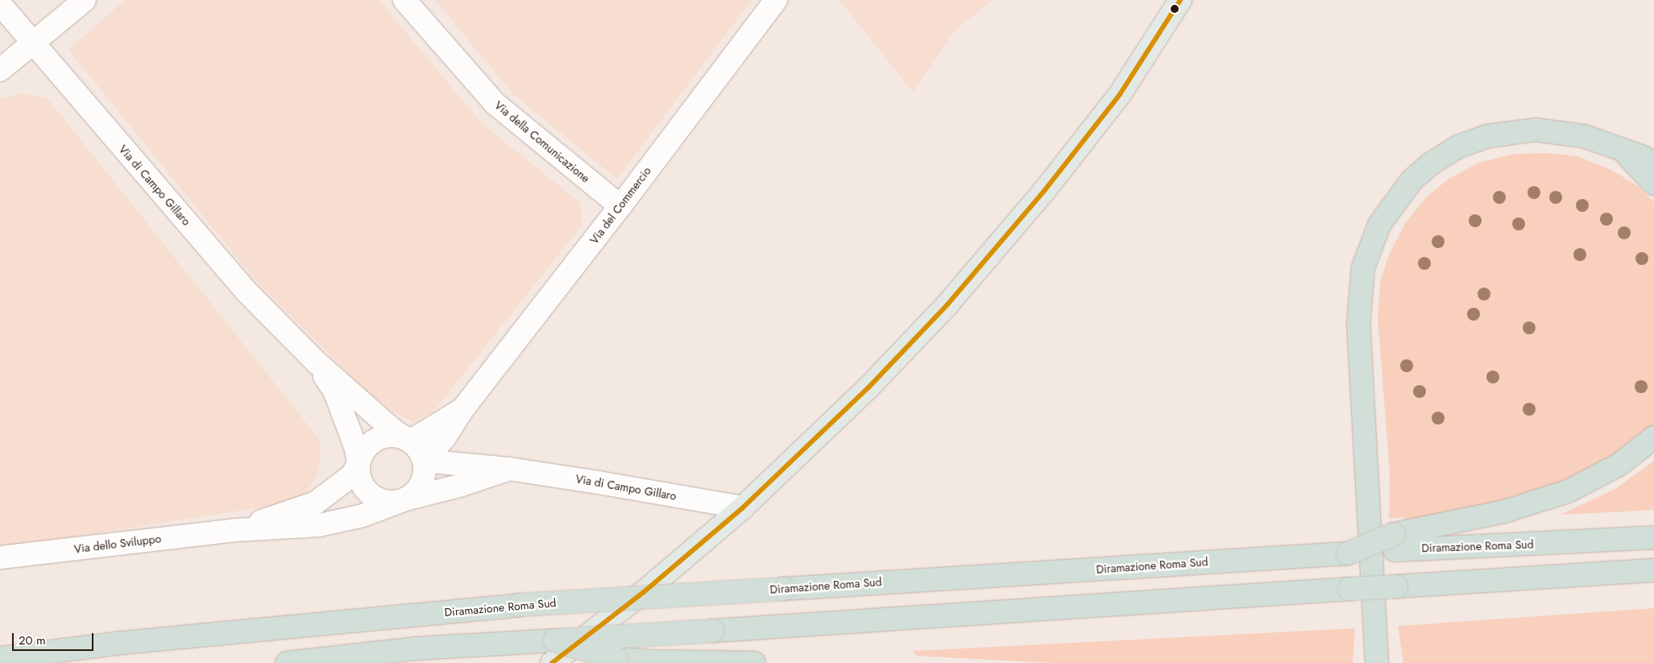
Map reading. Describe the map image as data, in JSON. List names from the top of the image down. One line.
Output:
{"streets":{"highway":["Diramazione Roma Sud"],"street":["Via della Comunicazione","Via di Campo Gillaro","Via del Commercio","Via dello Sviluppo"]},"crossings":[["Via della Comunicazione","Via del Commercio"],["Via di Campo Gillaro","Via del Commercio"],["Via di Campo Gillaro","Via dello Sviluppo"],["Via del Commercio","Via dello Sviluppo"]],"scale_bar":"20 m"}
